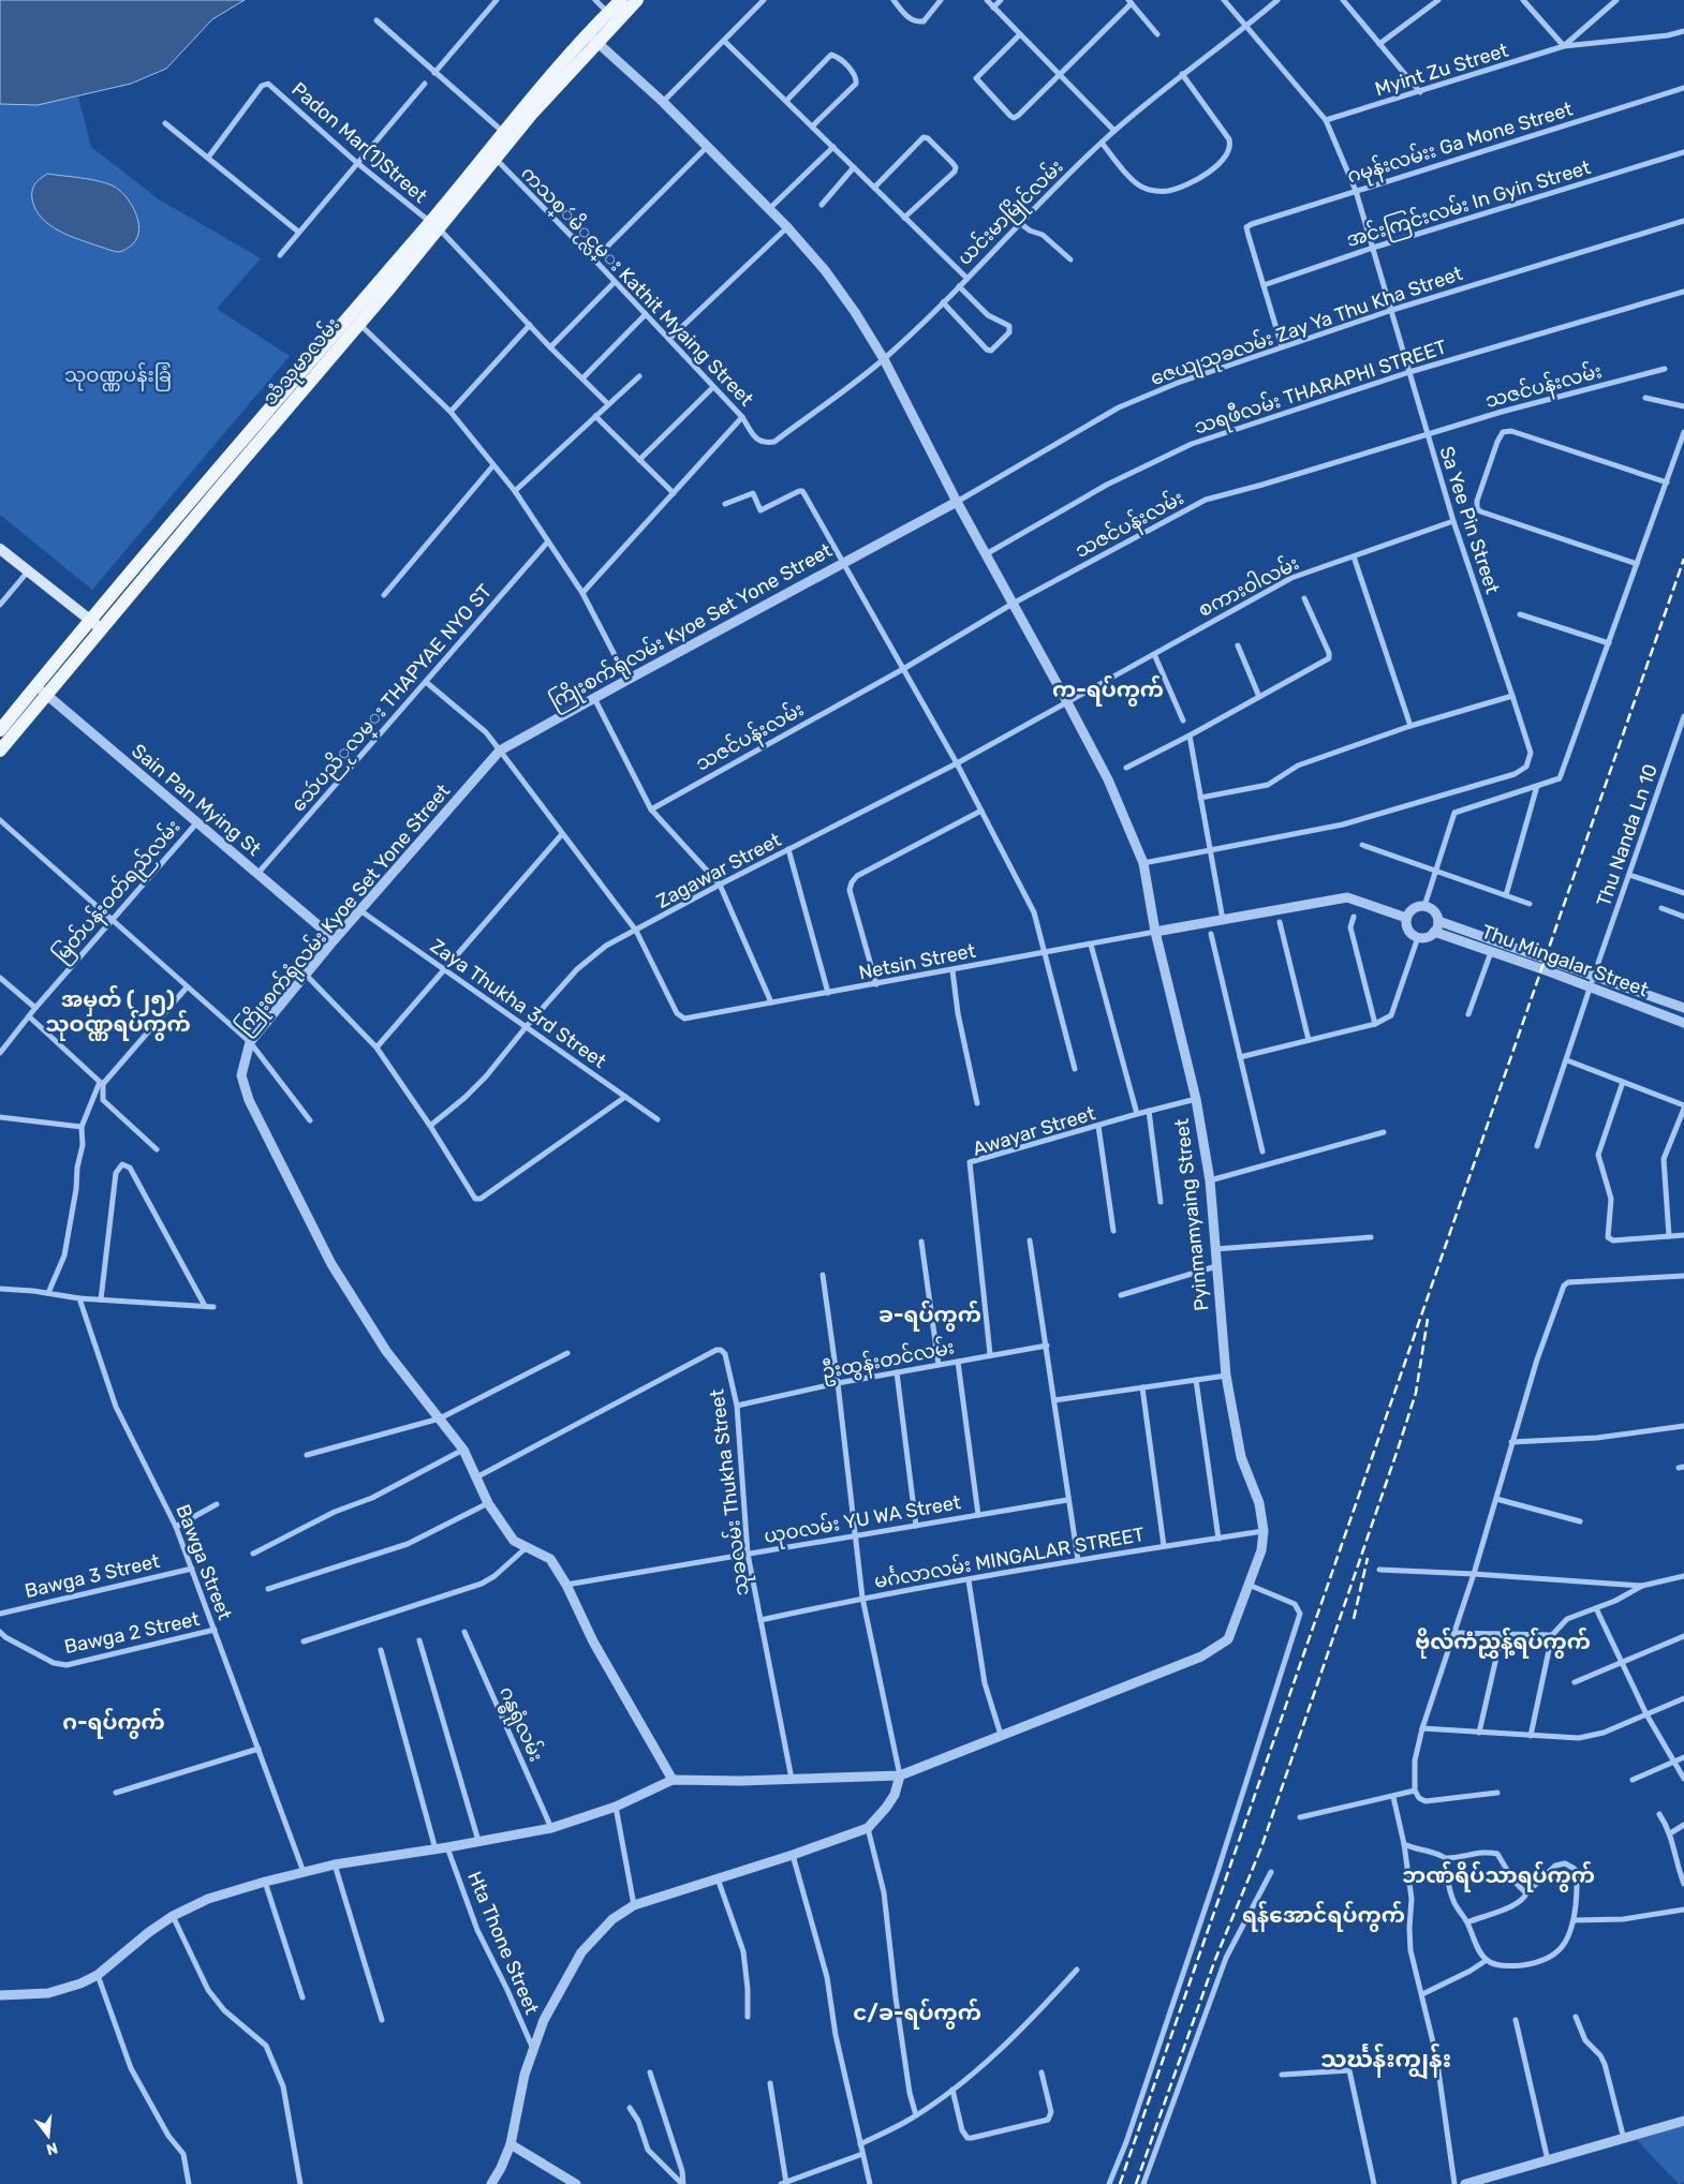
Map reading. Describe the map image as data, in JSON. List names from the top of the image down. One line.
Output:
{"streets":{"main road":["သံသုမာလမ်း"],"street":["Myint Zu Street","Padon Mar(1)Street","ဂမုန်းလမ်းး Ga Mone Street","အင်းကြင်းလမ်း In Gyin Street","ယင်းမာမြိုင်လမ်း","ကသစ္ဴမိႂင္လမ္း Kathit Myaing Street","ဇေယျသုခလမ်း Zay Ya Thu Kha Street","သဇင်ပန်းလမ်း","သရဖီလမ်း THARAPHI STREET","Sa Yee Pin Street","စကားဝါလမ်း","ကြိုးစက်ရုံလမ်း Kyoe Set Yone Street","သေဴပညိႂလမ္း THAPYAE NYO ST","Sain Pan Mying St","Thu Nanda Ln 10","Zagawar Street","မြတ်ပန်းဝတ်ရည်လမ်း","Thu Mingalar Street","Netsin Street","Zaya Thukha 3rd Street","Awayar Street","Pyinmamyaing Street","ဦးထွန်းတင်လမ်း","သုခလမ်း Thukha Street","ယုဝလမ်း YU WA Street","မင်္ဂလာလမ်း MINGALAR STREET","Bawga Street","Bawga 3 Street","Bawga 2 Street","ဂန္ဓရုံလမ်း","Hta Thone Street"]},"crossings":[["Myint Zu Street","Sa Yee Pin Street"],["Padon Mar(1)Street","သံသုမာလမ်း"],["ဂမုန်းလမ်းး Ga Mone Street","အင်းကြင်းလမ်း In Gyin Street"],["ဂမုန်းလမ်းး Ga Mone Street","Sa Yee Pin Street"],["အင်းကြင်းလမ်း In Gyin Street","Sa Yee Pin Street"],["ယင်းမာမြိုင်လမ်း","ကသစ္ဴမိႂင္လမ္း Kathit Myaing Street"],["ယင်းမာမြိုင်လမ်း","Sa Yee Pin Street"],["ယင်းမာမြိုင်လမ်း","Pyinmamyaing Street"],["ကသစ္ဴမိႂင္လမ္း Kathit Myaing Street","သံသုမာလမ်း"],["ဇေယျသုခလမ်း Zay Ya Thu Kha Street","Sa Yee Pin Street"],["ဇေယျသုခလမ်း Zay Ya Thu Kha Street","ကြိုးစက်ရုံလမ်း Kyoe Set Yone Street"],["ဇေယျသုခလမ်း Zay Ya Thu Kha Street","Pyinmamyaing Street"],["သံသုမာလမ်း","Sain Pan Mying St"],["သံသုမာလမ်း","Pyinmamyaing Street"],["သဇင်ပန်းလမ်း","Sa Yee Pin Street"],["သဇင်ပန်းလမ်း","Pyinmamyaing Street"],["သရဖီလမ်း THARAPHI STREET","Sa Yee Pin Street"],["သရဖီလမ်း THARAPHI STREET","Pyinmamyaing Street"],["Sa Yee Pin Street","စကားဝါလမ်း"],["Sa Yee Pin Street","Pyinmamyaing Street"],["စကားဝါလမ်း","Zagawar Street"],["စကားဝါလမ်း","Pyinmamyaing Street"],["ကြိုးစက်ရုံလမ်း Kyoe Set Yone Street","Sain Pan Mying St"],["ကြိုးစက်ရုံလမ်း Kyoe Set Yone Street","Zaya Thukha 3rd Street"],["ကြိုးစက်ရုံလမ်း Kyoe Set Yone Street","Pyinmamyaing Street"],["ကြိုးစက်ရုံလမ်း Kyoe Set Yone Street","သုခလမ်း Thukha Street"],["ကြိုးစက်ရုံလမ်း Kyoe Set Yone Street","ယုဝလမ်း YU WA Street"],["သေဴပညိႂလမ္း THAPYAE NYO ST","Sain Pan Mying St"],["Sain Pan Mying St","မြတ်ပန်းဝတ်ရည်လမ်း"],["Zagawar Street","Netsin Street"],["Zagawar Street","Zaya Thukha 3rd Street"],["Zagawar Street","Pyinmamyaing Street"],["Netsin Street","Pyinmamyaing Street"],["Awayar Street","Pyinmamyaing Street"],["Awayar Street","ဦးထွန်းတင်လမ်း"],["Pyinmamyaing Street","မင်္ဂလာလမ်း MINGALAR STREET"],["ဦးထွန်းတင်လမ်း","သုခလမ်း Thukha Street"],["သုခလမ်း Thukha Street","ယုဝလမ်း YU WA Street"],["သုခလမ်း Thukha Street","မင်္ဂလာလမ်း MINGALAR STREET"],["Bawga Street","Bawga 3 Street"],["Bawga Street","Bawga 2 Street"]],"districts":["က-ရပ်ကွက်","အမှတ် (၂၅) သုဝဏ္ဏရပ်ကွက်","ခ-ရပ်ကွက်","ဗိုလ်ကံညွှန့်ရပ်ကွက်","ဂ-ရပ်ကွက်","ဘဏ်ရိပ်သာရပ်ကွက်","ရန်အောင်ရပ်ကွက်","င/ခ-ရပ်ကွက်","သင်္ဃန်းကျွန်း"],"parks":["သုဝဏ္ဏပန်းခြံ"],"north":"bottom"}
